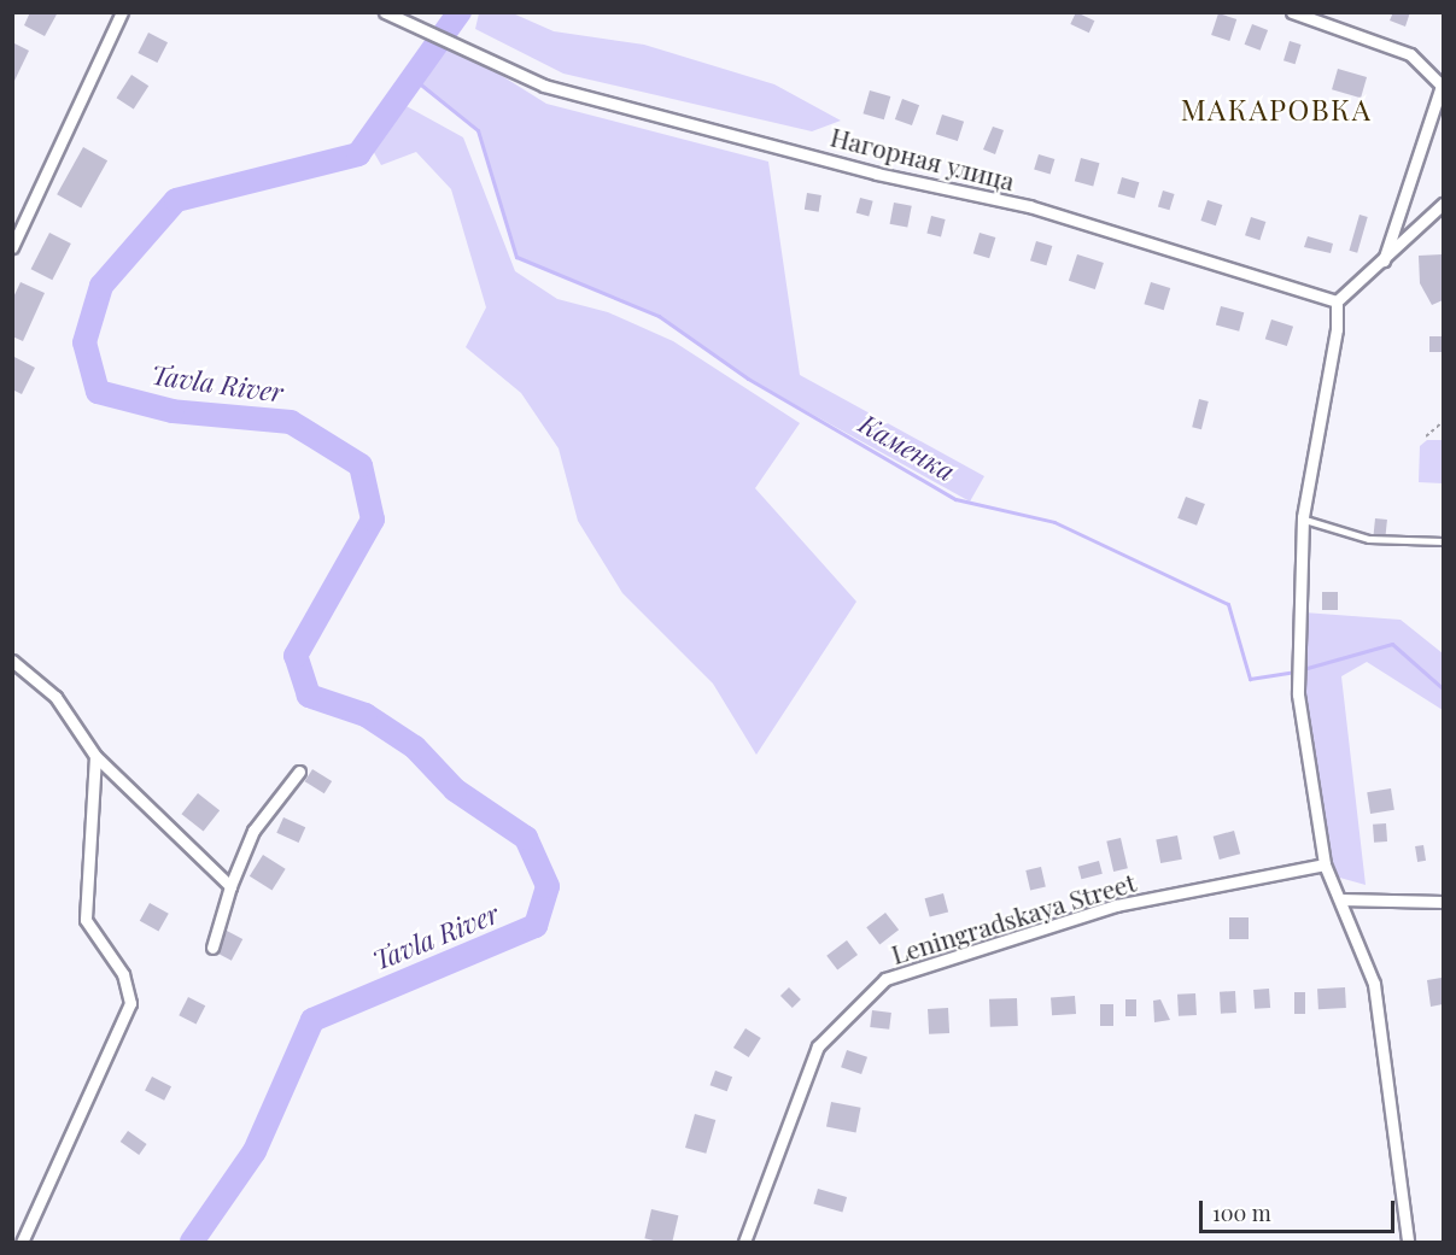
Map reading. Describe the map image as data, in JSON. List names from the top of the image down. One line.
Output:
{"streets":{"street":["Нагорная улица","Leningradskaya Street"]},"districts":["МАКАРОВКА"],"water":["Tavla River","Каменка"],"scale_bar":"100 m"}
